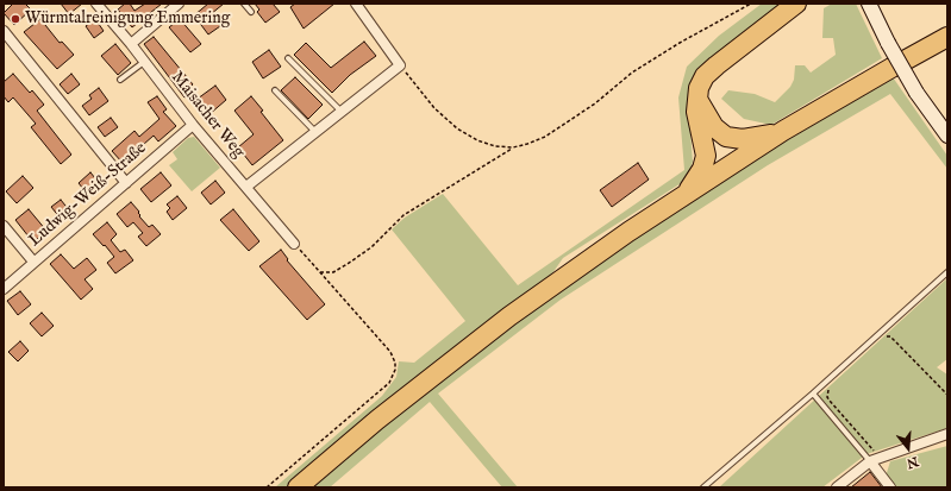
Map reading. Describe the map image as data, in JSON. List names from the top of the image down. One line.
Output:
{"streets":{"street":["Maisacher Weg","Ludwig-Weiß-Straße"]},"crossings":[["Maisacher Weg","Ludwig-Weiß-Straße"]],"places":["Würmtalreinigung Emmering"],"north":"bottom"}
